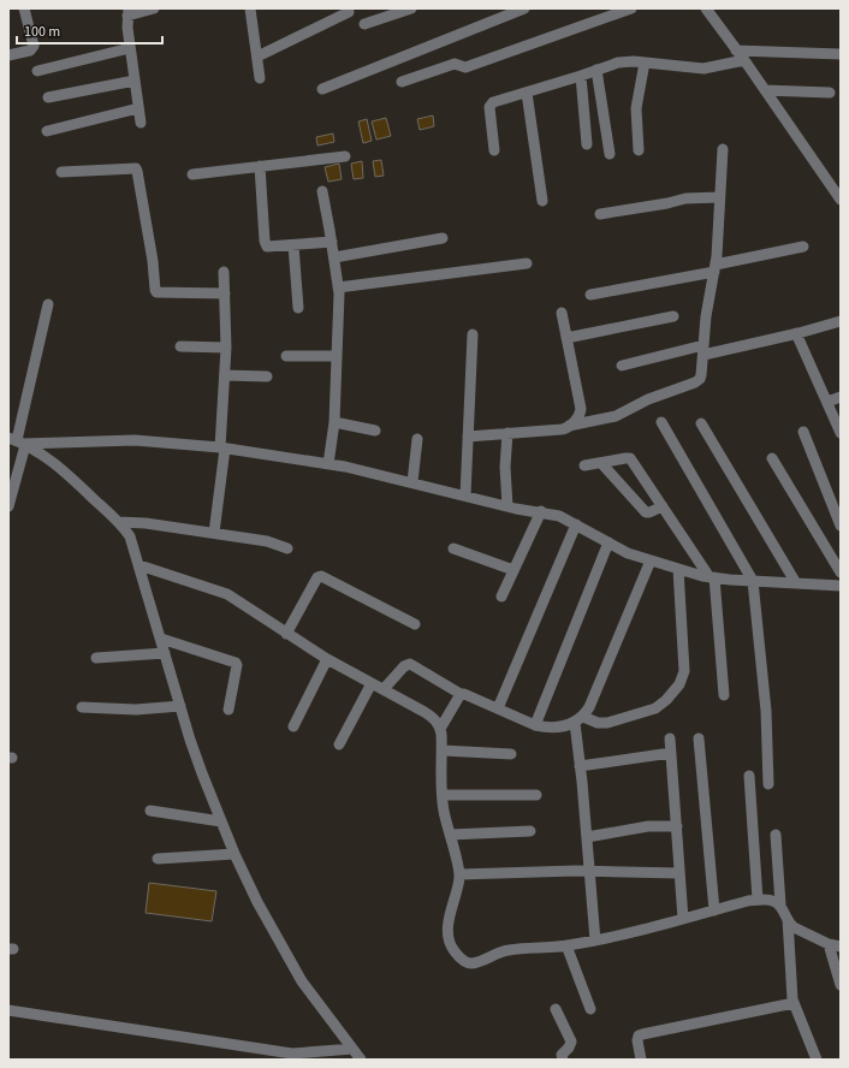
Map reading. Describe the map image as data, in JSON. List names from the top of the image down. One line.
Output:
{"scale_bar":"100 m"}
